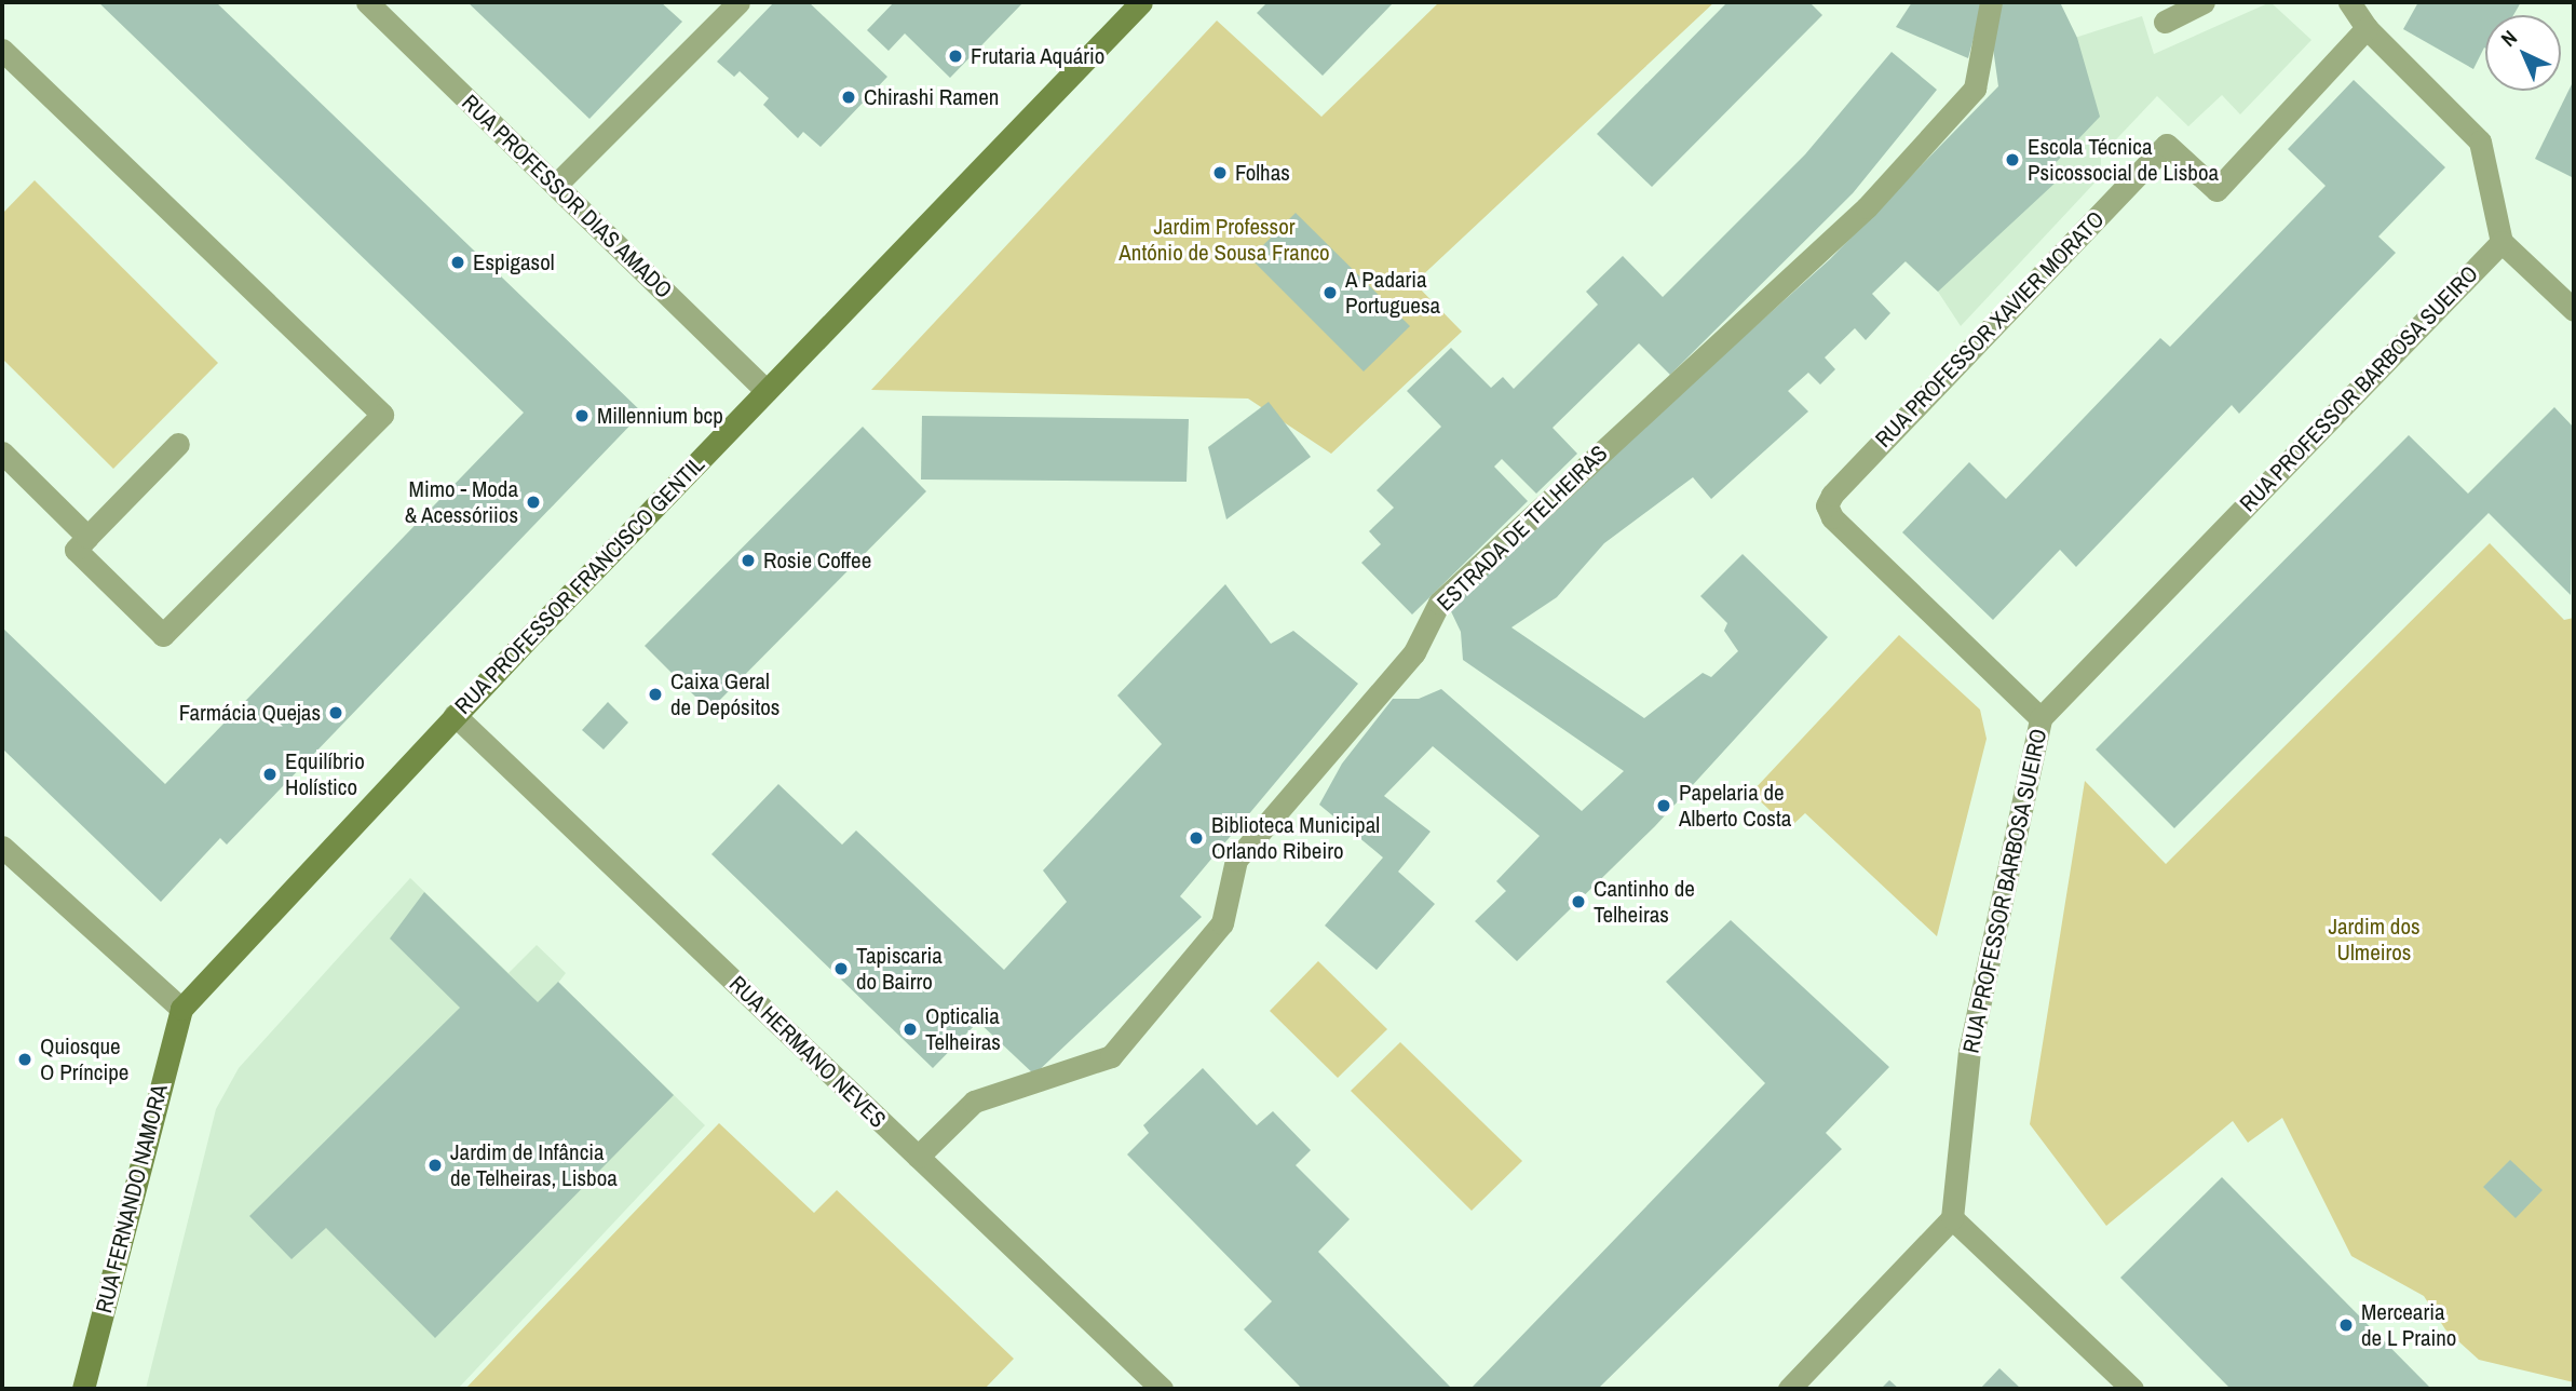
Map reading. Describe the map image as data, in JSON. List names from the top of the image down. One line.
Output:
{"streets":{"street":["RUA PROFESSOR DIAS AMADO","RUA PROFESSOR XAVIER MORATO","RUA PROFESSOR BARBOSA SUEIRO","ESTRADA DE TELHEIRAS","RUA PROFESSOR FRANCISCO GENTIL","RUA HERMANO NEVES","RUA FERNANDO NAMORA"]},"crossings":[["RUA PROFESSOR DIAS AMADO","RUA PROFESSOR FRANCISCO GENTIL"],["RUA PROFESSOR XAVIER MORATO","RUA PROFESSOR BARBOSA SUEIRO"],["ESTRADA DE TELHEIRAS","RUA HERMANO NEVES"],["RUA PROFESSOR FRANCISCO GENTIL","RUA HERMANO NEVES"],["RUA PROFESSOR FRANCISCO GENTIL","RUA FERNANDO NAMORA"]],"parks":["Jardim Professor António de Sousa Franco","Jardim dos Ulmeiros"],"places":["Frutaria Aquário","Chirashi Ramen","Escola Técnica Psicossocial de Lisboa","Folhas","Espigasol","A Padaria Portuguesa","Millennium bcp","Mimo - Moda & Acessóriios","Rosie Coffee","Caixa Geral de Depósitos","Farmácia Quejas","Equilíbrio Holístico","Papelaria de Alberto Costa","Biblioteca Municipal Orlando Ribeiro","Cantinho de Telheiras","Tapiscaria do Bairro","Opticalia Telheiras","Quiosque O Príncipe","Jardim de Infância de Telheiras, Lisboa","Mercearia de L Praino"],"north":"top left"}
